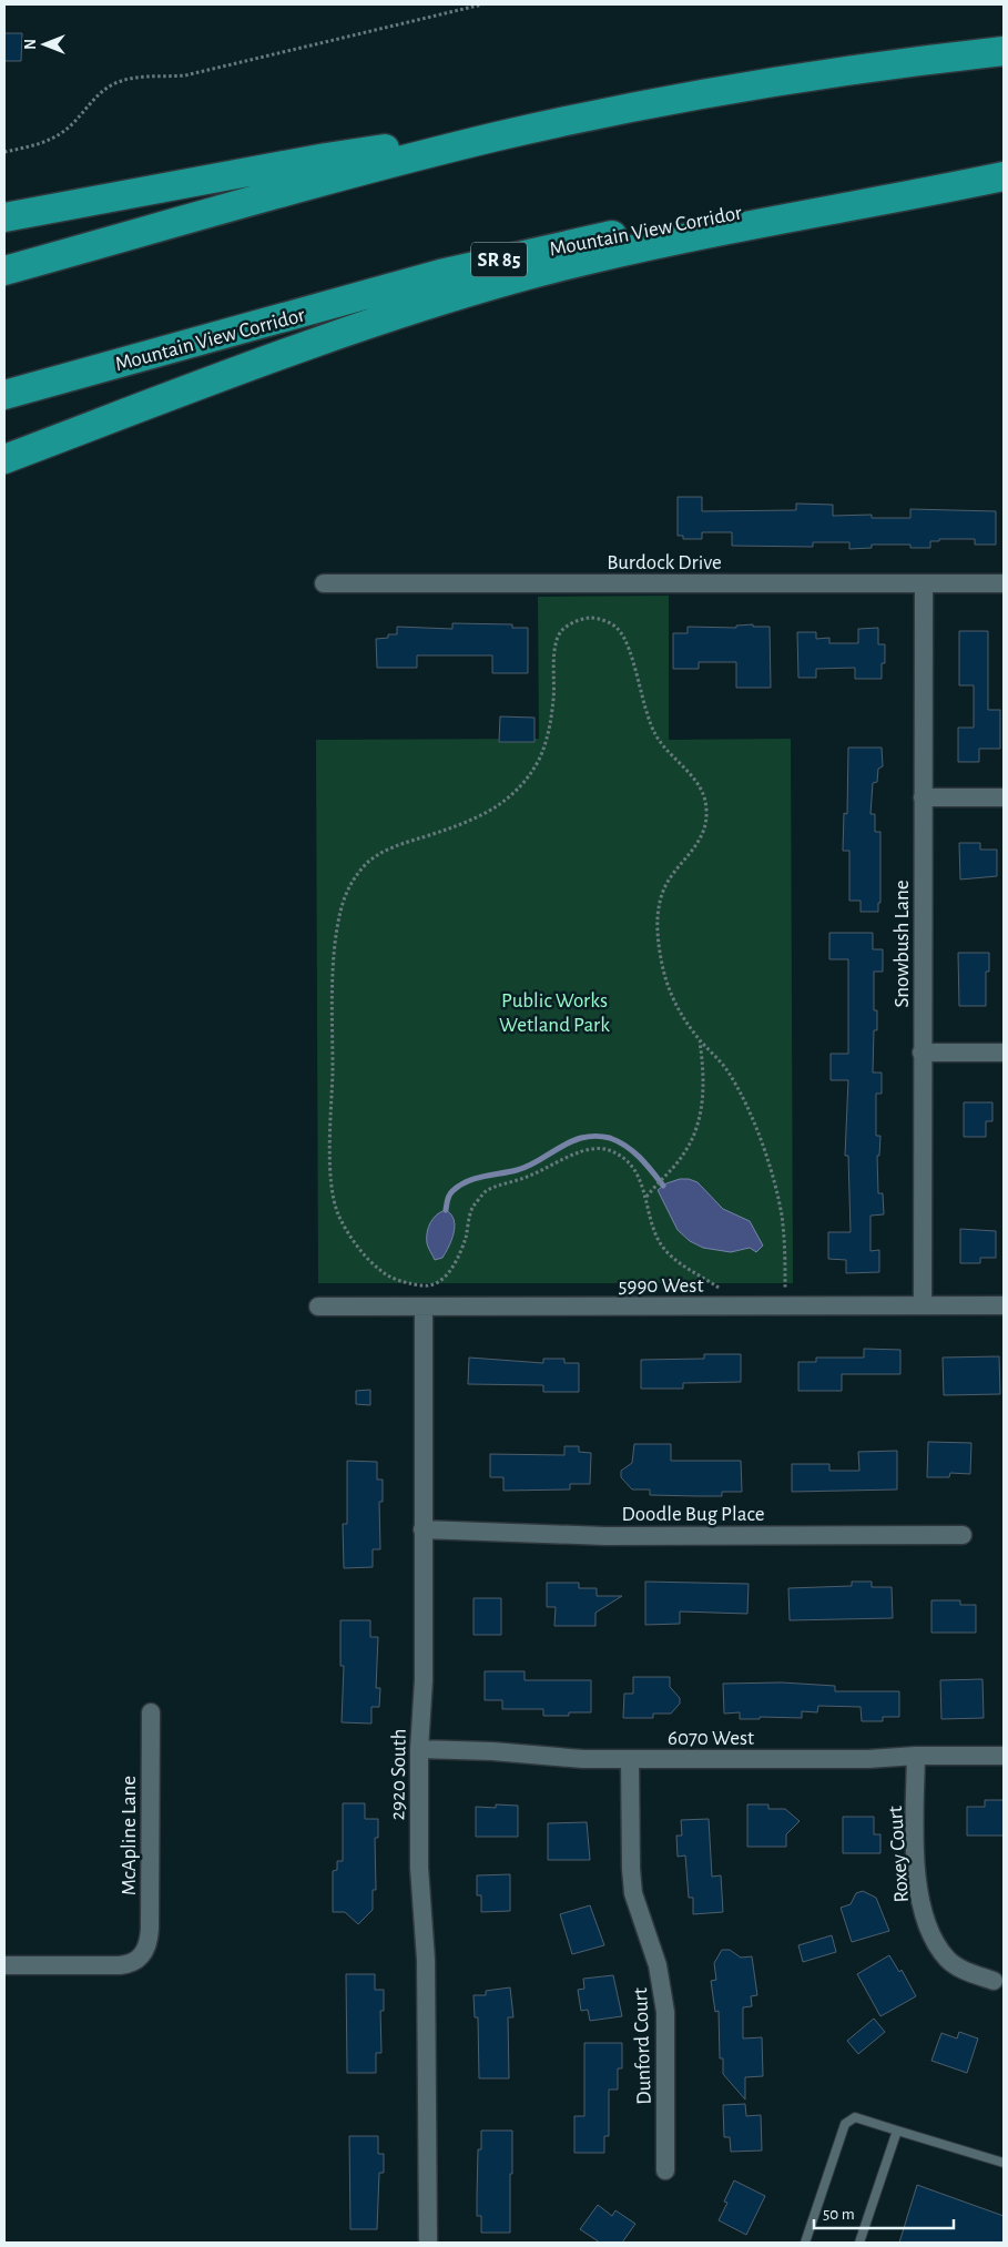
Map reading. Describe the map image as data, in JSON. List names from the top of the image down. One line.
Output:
{"streets":{"highway":["Mountain View Corridor","SR 85"],"street":["Burdock Drive","Snowbush Lane","5990 West","Doodle Bug Place","6070 West","2920 South","McApline Lane","Roxey Court","Dunford Court"]},"crossings":[["Burdock Drive","Snowbush Lane"],["Snowbush Lane","5990 West"],["5990 West","2920 South"],["Doodle Bug Place","2920 South"],["6070 West","2920 South"],["6070 West","Roxey Court"],["6070 West","Dunford Court"]],"parks":["Public Works Wetland Park"],"scale_bar":"50 m","north":"left"}
